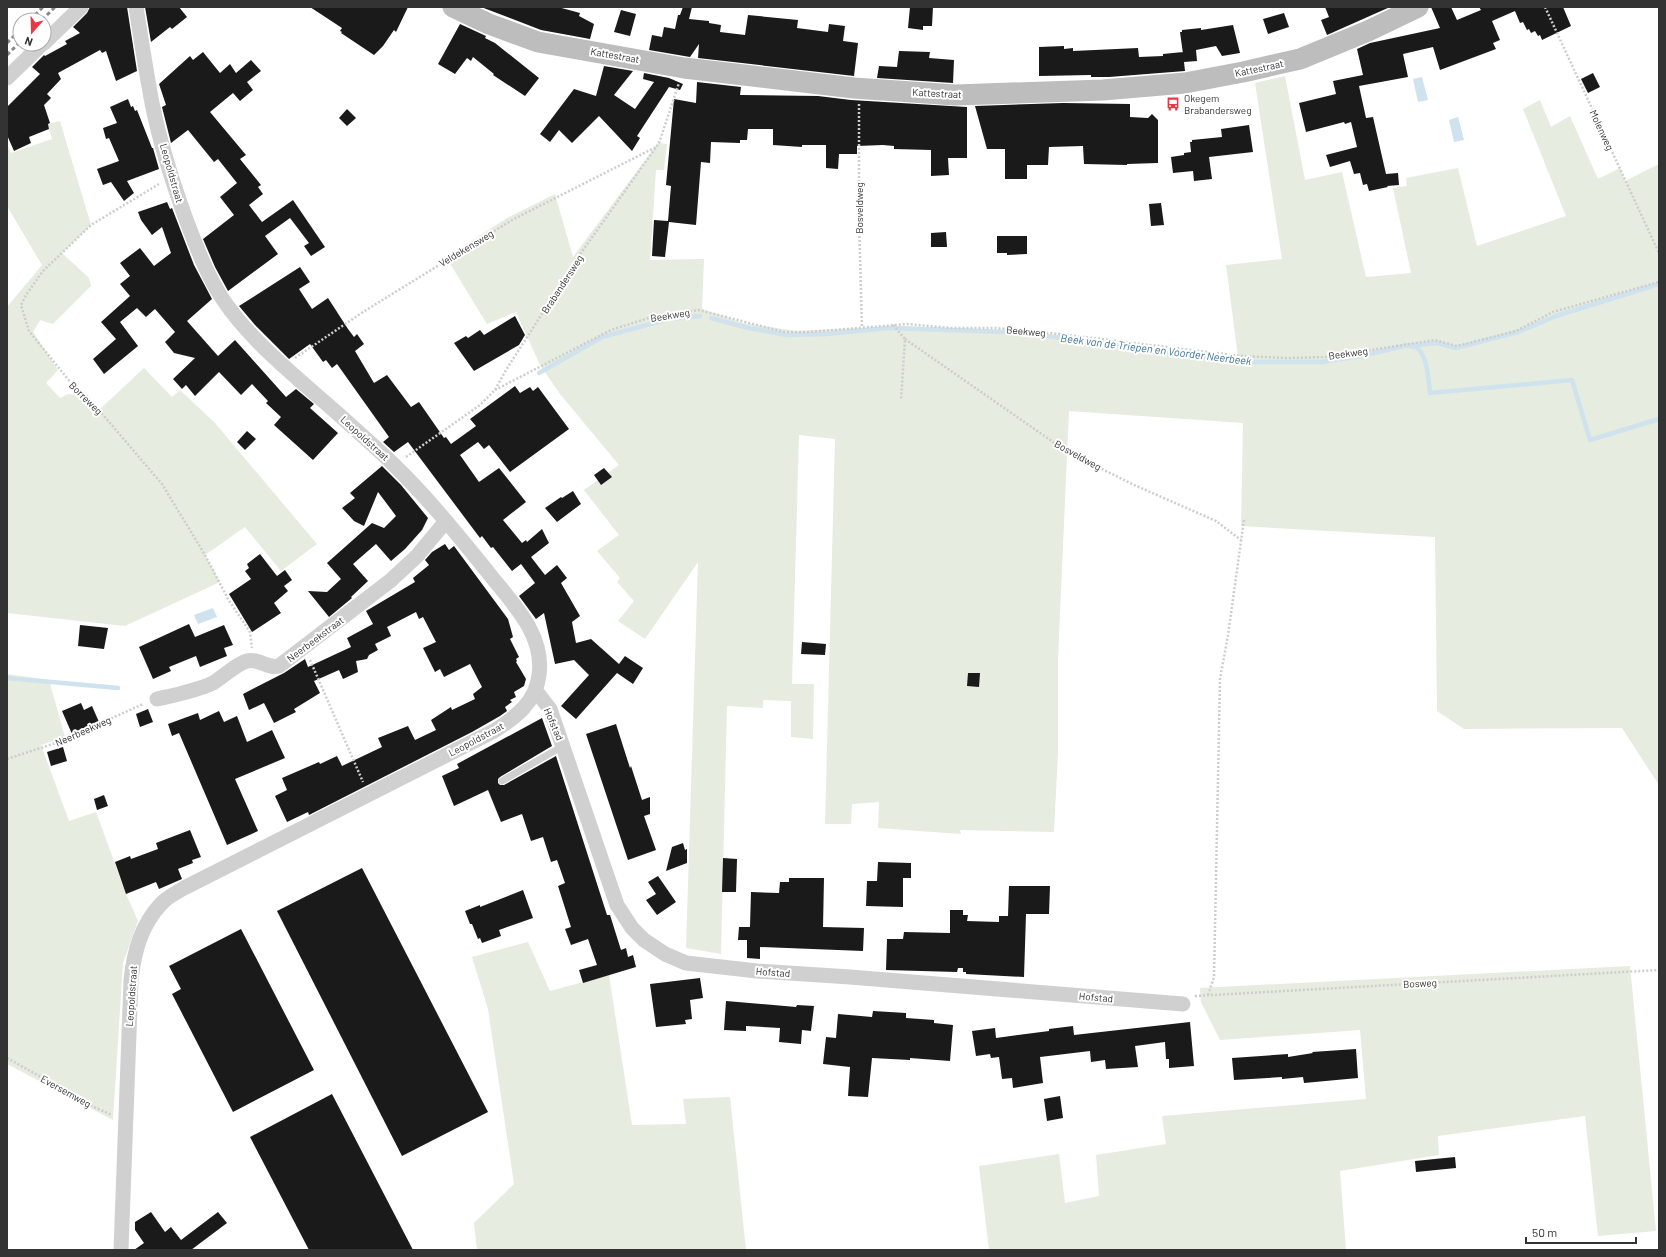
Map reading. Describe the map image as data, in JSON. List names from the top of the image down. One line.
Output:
{"streets":{"main road":["Kattestraat"],"street":["Leopoldstraat","Neerbeekstraat","Hofstad"],"path":["Molenweg","Bosveldweg","Veldekensweg","Brabandersweg","Beekweg","Borreweg","Neerbeekweg","Bosweg","Eversemweg"]},"crossings":[["Kattestraat","Bosveldweg"],["Kattestraat","Brabandersweg"],["Leopoldstraat","Veldekensweg"],["Leopoldstraat","Brabandersweg"],["Leopoldstraat","Borreweg"],["Leopoldstraat","Neerbeekstraat"],["Leopoldstraat","Hofstad"],["Leopoldstraat","Eversemweg"],["Bosveldweg","Beekweg"],["Veldekensweg","Brabandersweg"],["Brabandersweg","Beekweg"],["Borreweg","Neerbeekstraat"],["Hofstad","Bosweg"]],"water":["Beek van de Triepen en Voorder Neerbeek"],"places":{"bus stop":["Okegem Brabandersweg"]},"scale_bar":"50 m","north":"bottom"}
